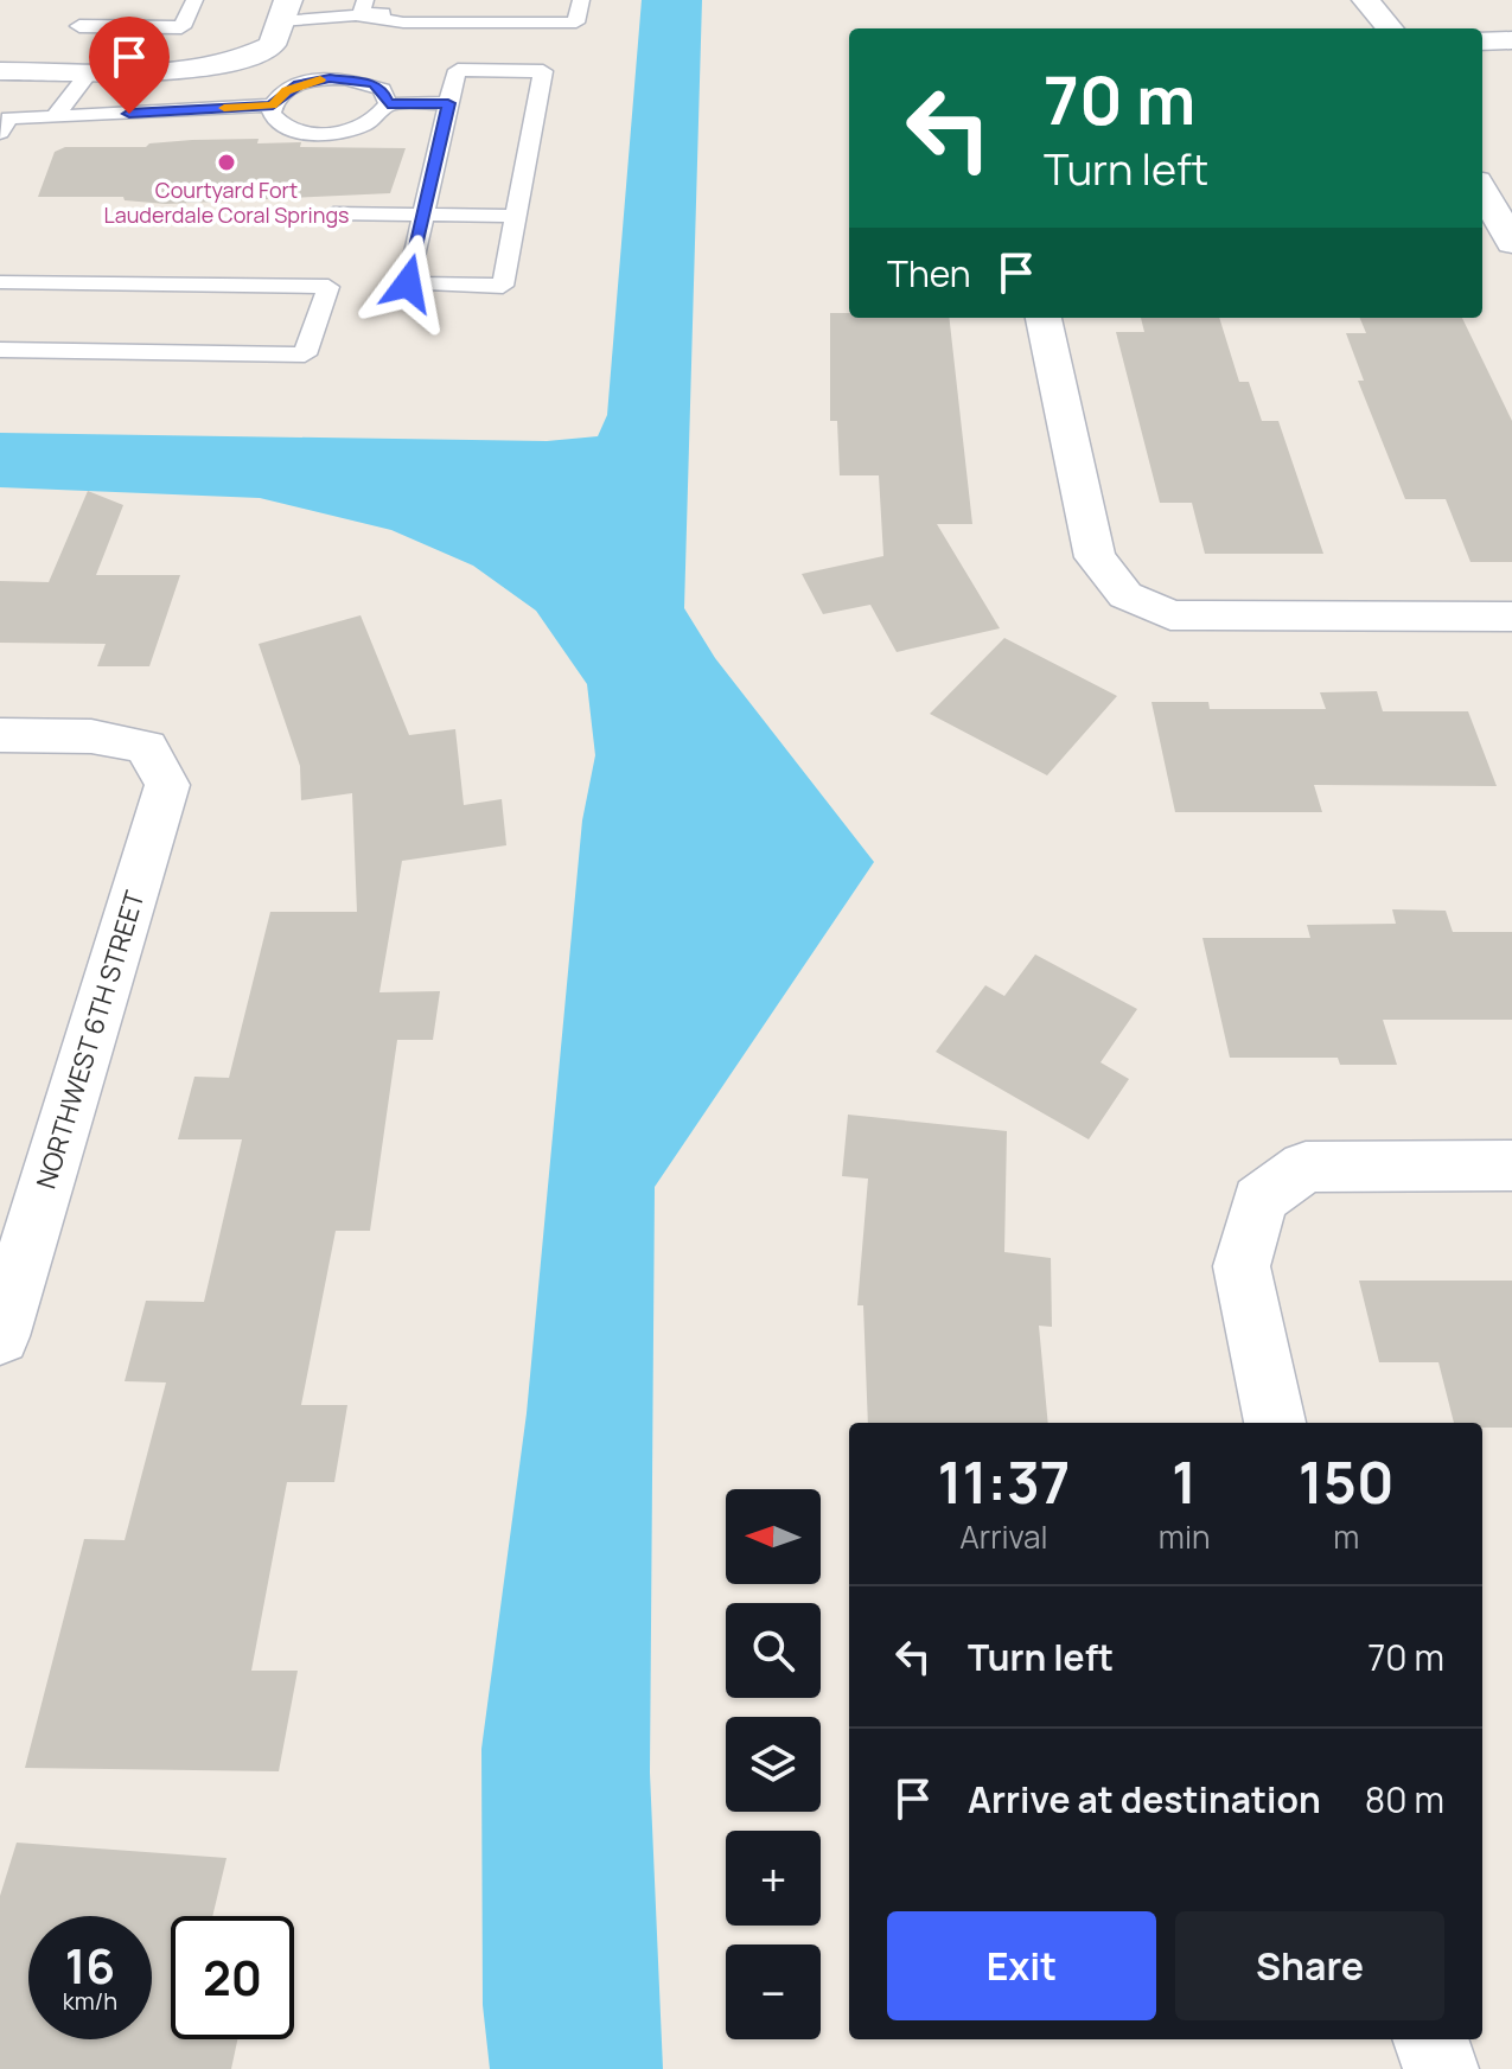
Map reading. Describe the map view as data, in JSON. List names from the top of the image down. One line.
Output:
{"streets":{"street":["NORTHWEST 6TH STREET"]},"places":["Courtyard Fort Lauderdale Coral Springs"],"north":"left","page":{"turn":["70 m","Turn left"],"then":"Then","eta":["11:37","Arrival","1","min","150","m"],"map_buttons":["+","−"],"list":[{"name":"Turn left","value":"70 m"},{"name":"Arrive at destination","value":"80 m"}],"buttons":["Exit","Share"],"speed":"16 km/h","limit":"20"}}
